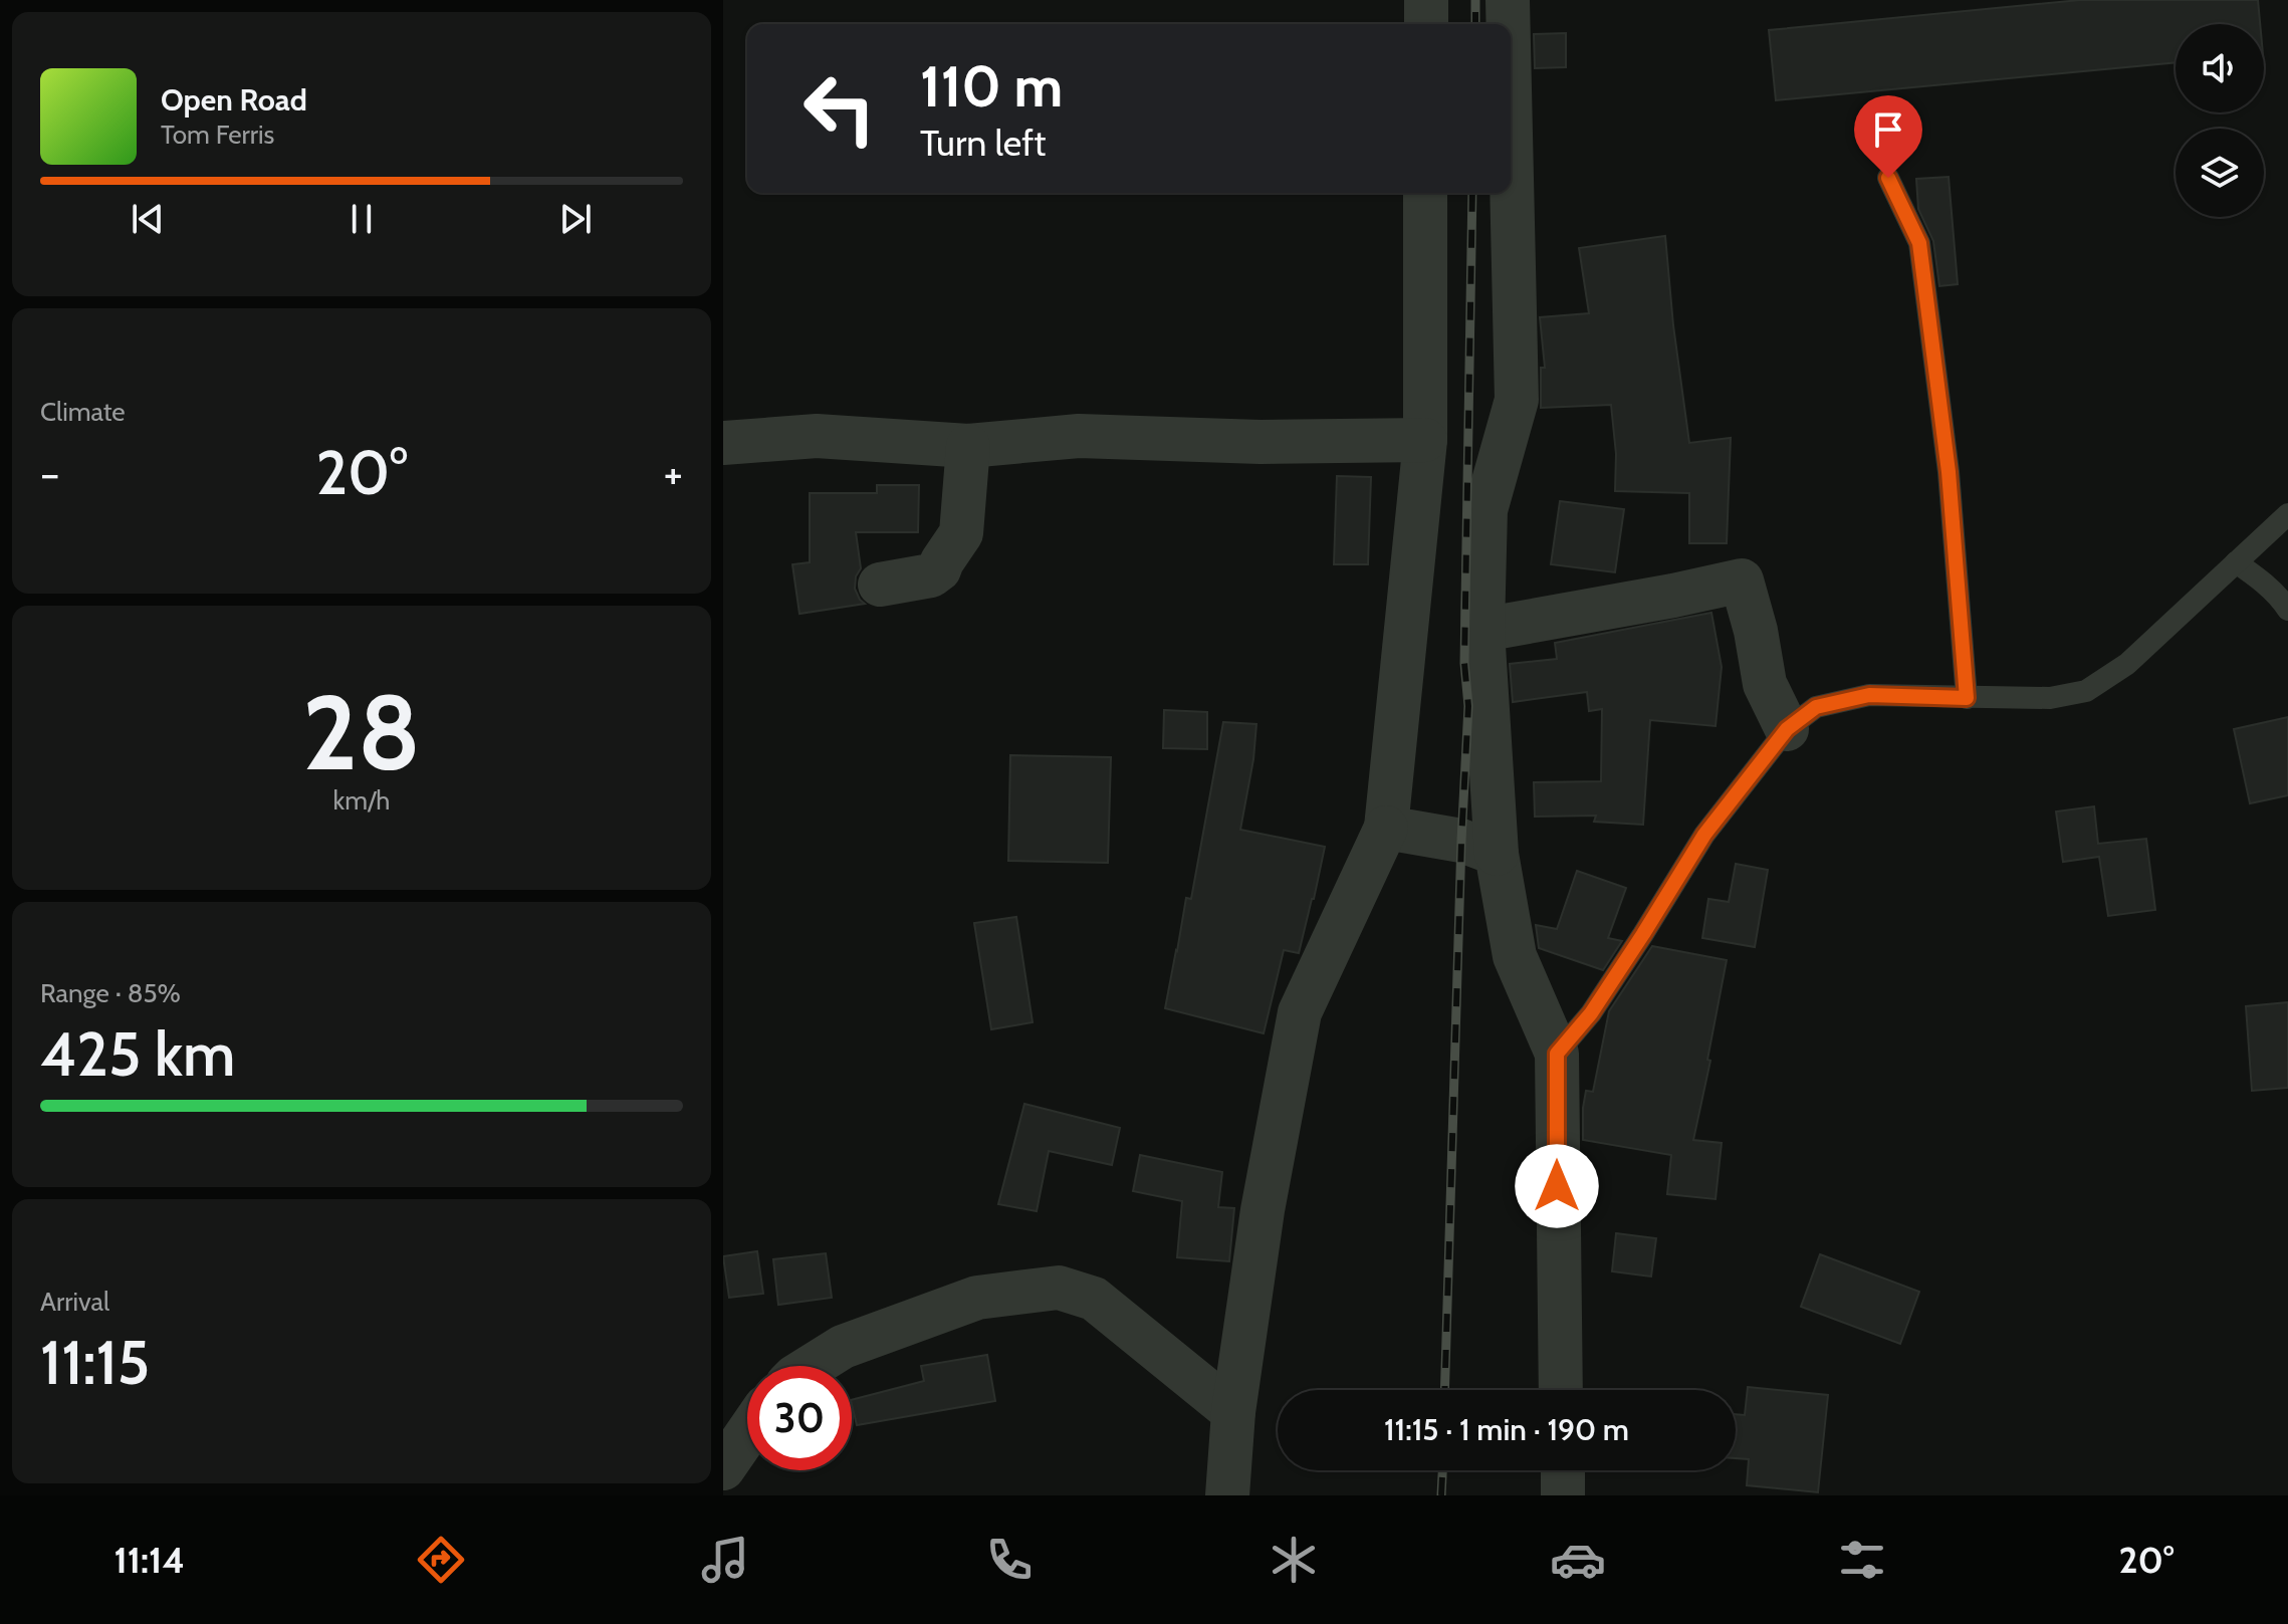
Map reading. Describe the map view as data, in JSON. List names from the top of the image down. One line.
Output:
{"page":{"turn":["110 m","Turn left"],"song":["Open Road","Tom Ferris"],"tile":["Climate",["28","km/h"],["Range · 85%","425 km"],["Arrival","11:15"]],"heat":["−","20°","+"],"limit":"30","trip":"11:15 · 1 min · 190 m","tabs":["11:14","20°"]}}
